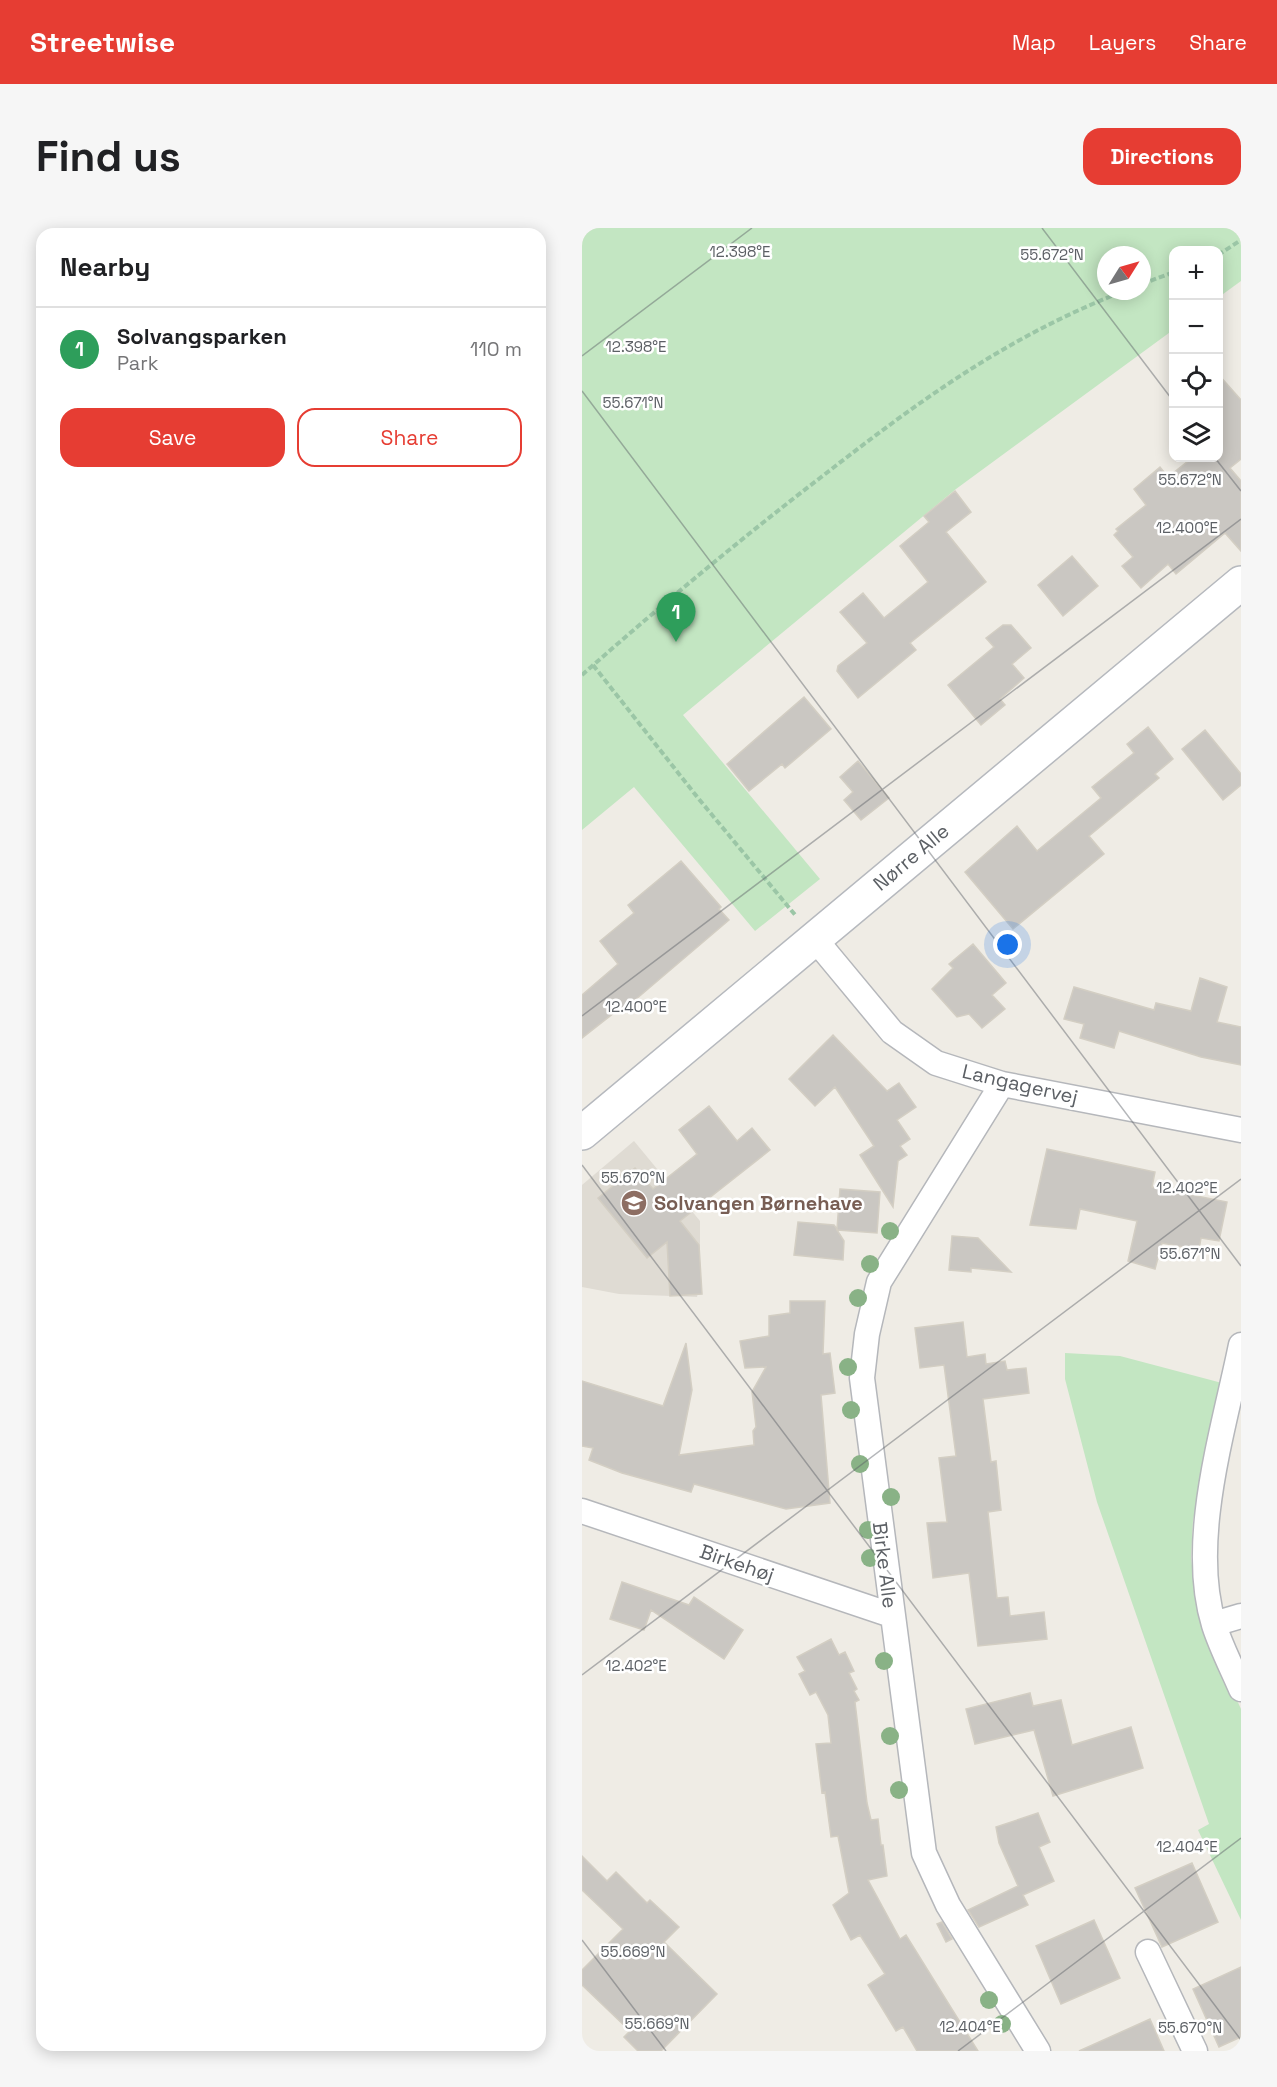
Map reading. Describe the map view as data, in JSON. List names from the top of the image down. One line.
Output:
{"streets":{"street":["Nørre Alle","Langagervej","Birkehøj","Birke Alle"]},"crossings":[["Nørre Alle","Langagervej"],["Langagervej","Birke Alle"],["Birkehøj","Birke Alle"]],"places":{"school or university":["Solvangen Børnehave"]},"north":"top right","page":{"header":"Streetwise","nav":["Map","Layers","Share"],"buttons":["Directions",["Save","Share"]],"title":"Find us","heading":"Nearby","map_buttons":["+","−"],"list":[{"mark":"1","name":"Solvangsparken","note":"Park","value":"110 m"}],"pins":"1"},"coordinates":["12.398°E","55.672°N","55.671°N","12.400°E","55.670°N","12.402°E","12.404°E","55.669°N"]}
